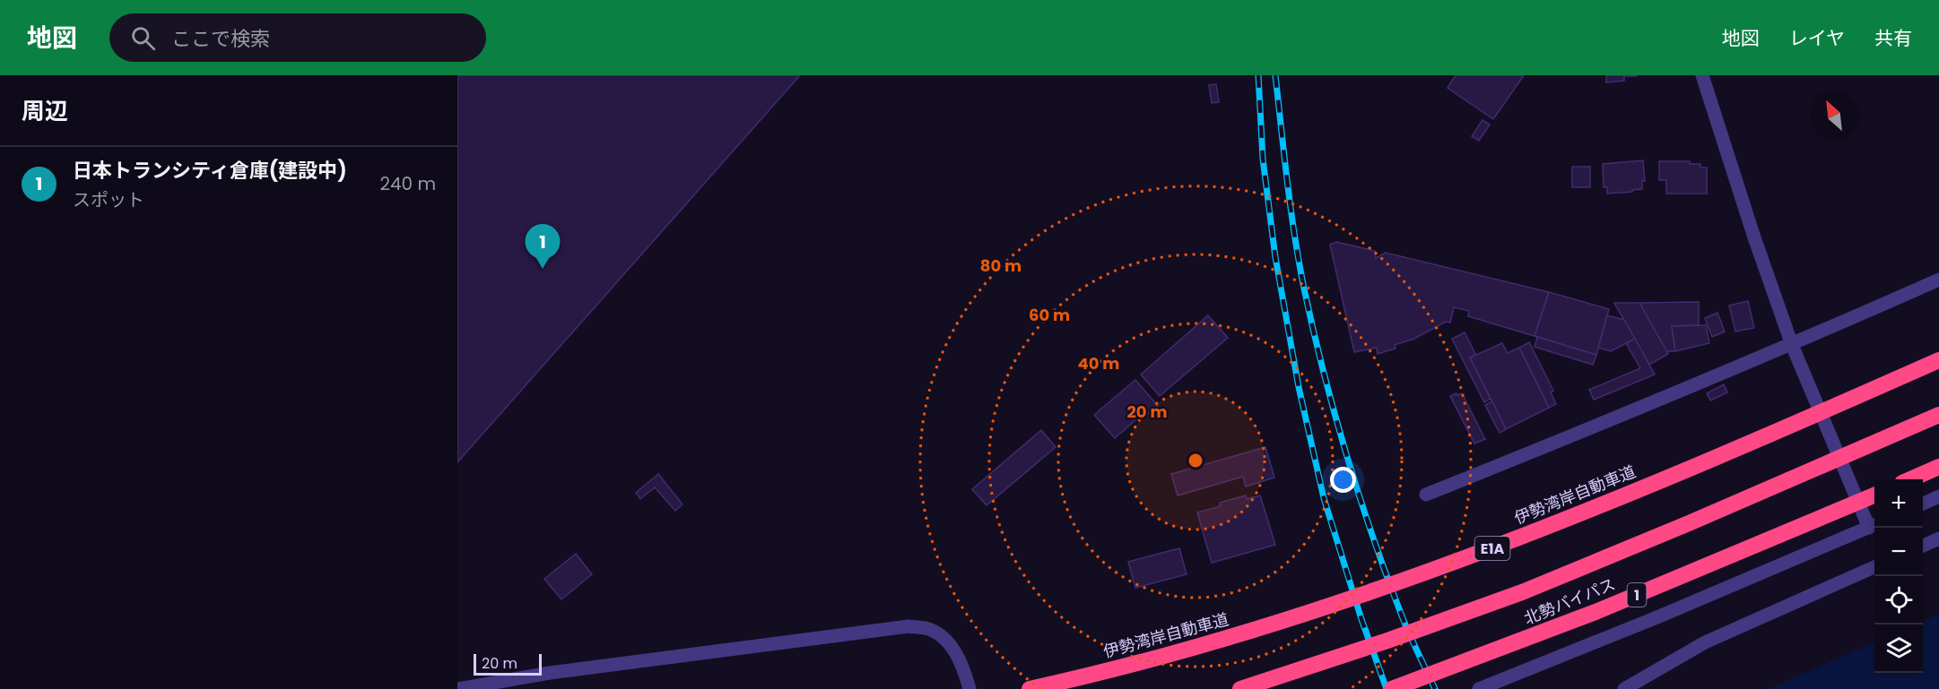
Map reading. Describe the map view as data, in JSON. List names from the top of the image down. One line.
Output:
{"streets":{"highway":["伊勢湾岸自動車道","E1A","1","北勢バイパス"]},"scale_bar":"20 m","north":"top left","page":{"header":"地図","search":"ここで検索","nav":["地図","レイヤ","共有"],"heading":"周辺","list":[{"mark":"1","name":"日本トランシティ倉庫(建設中)","note":"スポット","value":"240 m"}],"pins":"1","map_buttons":["+","−"],"scale":"20 m"},"rings":["80 m","60 m","40 m","20 m"]}
